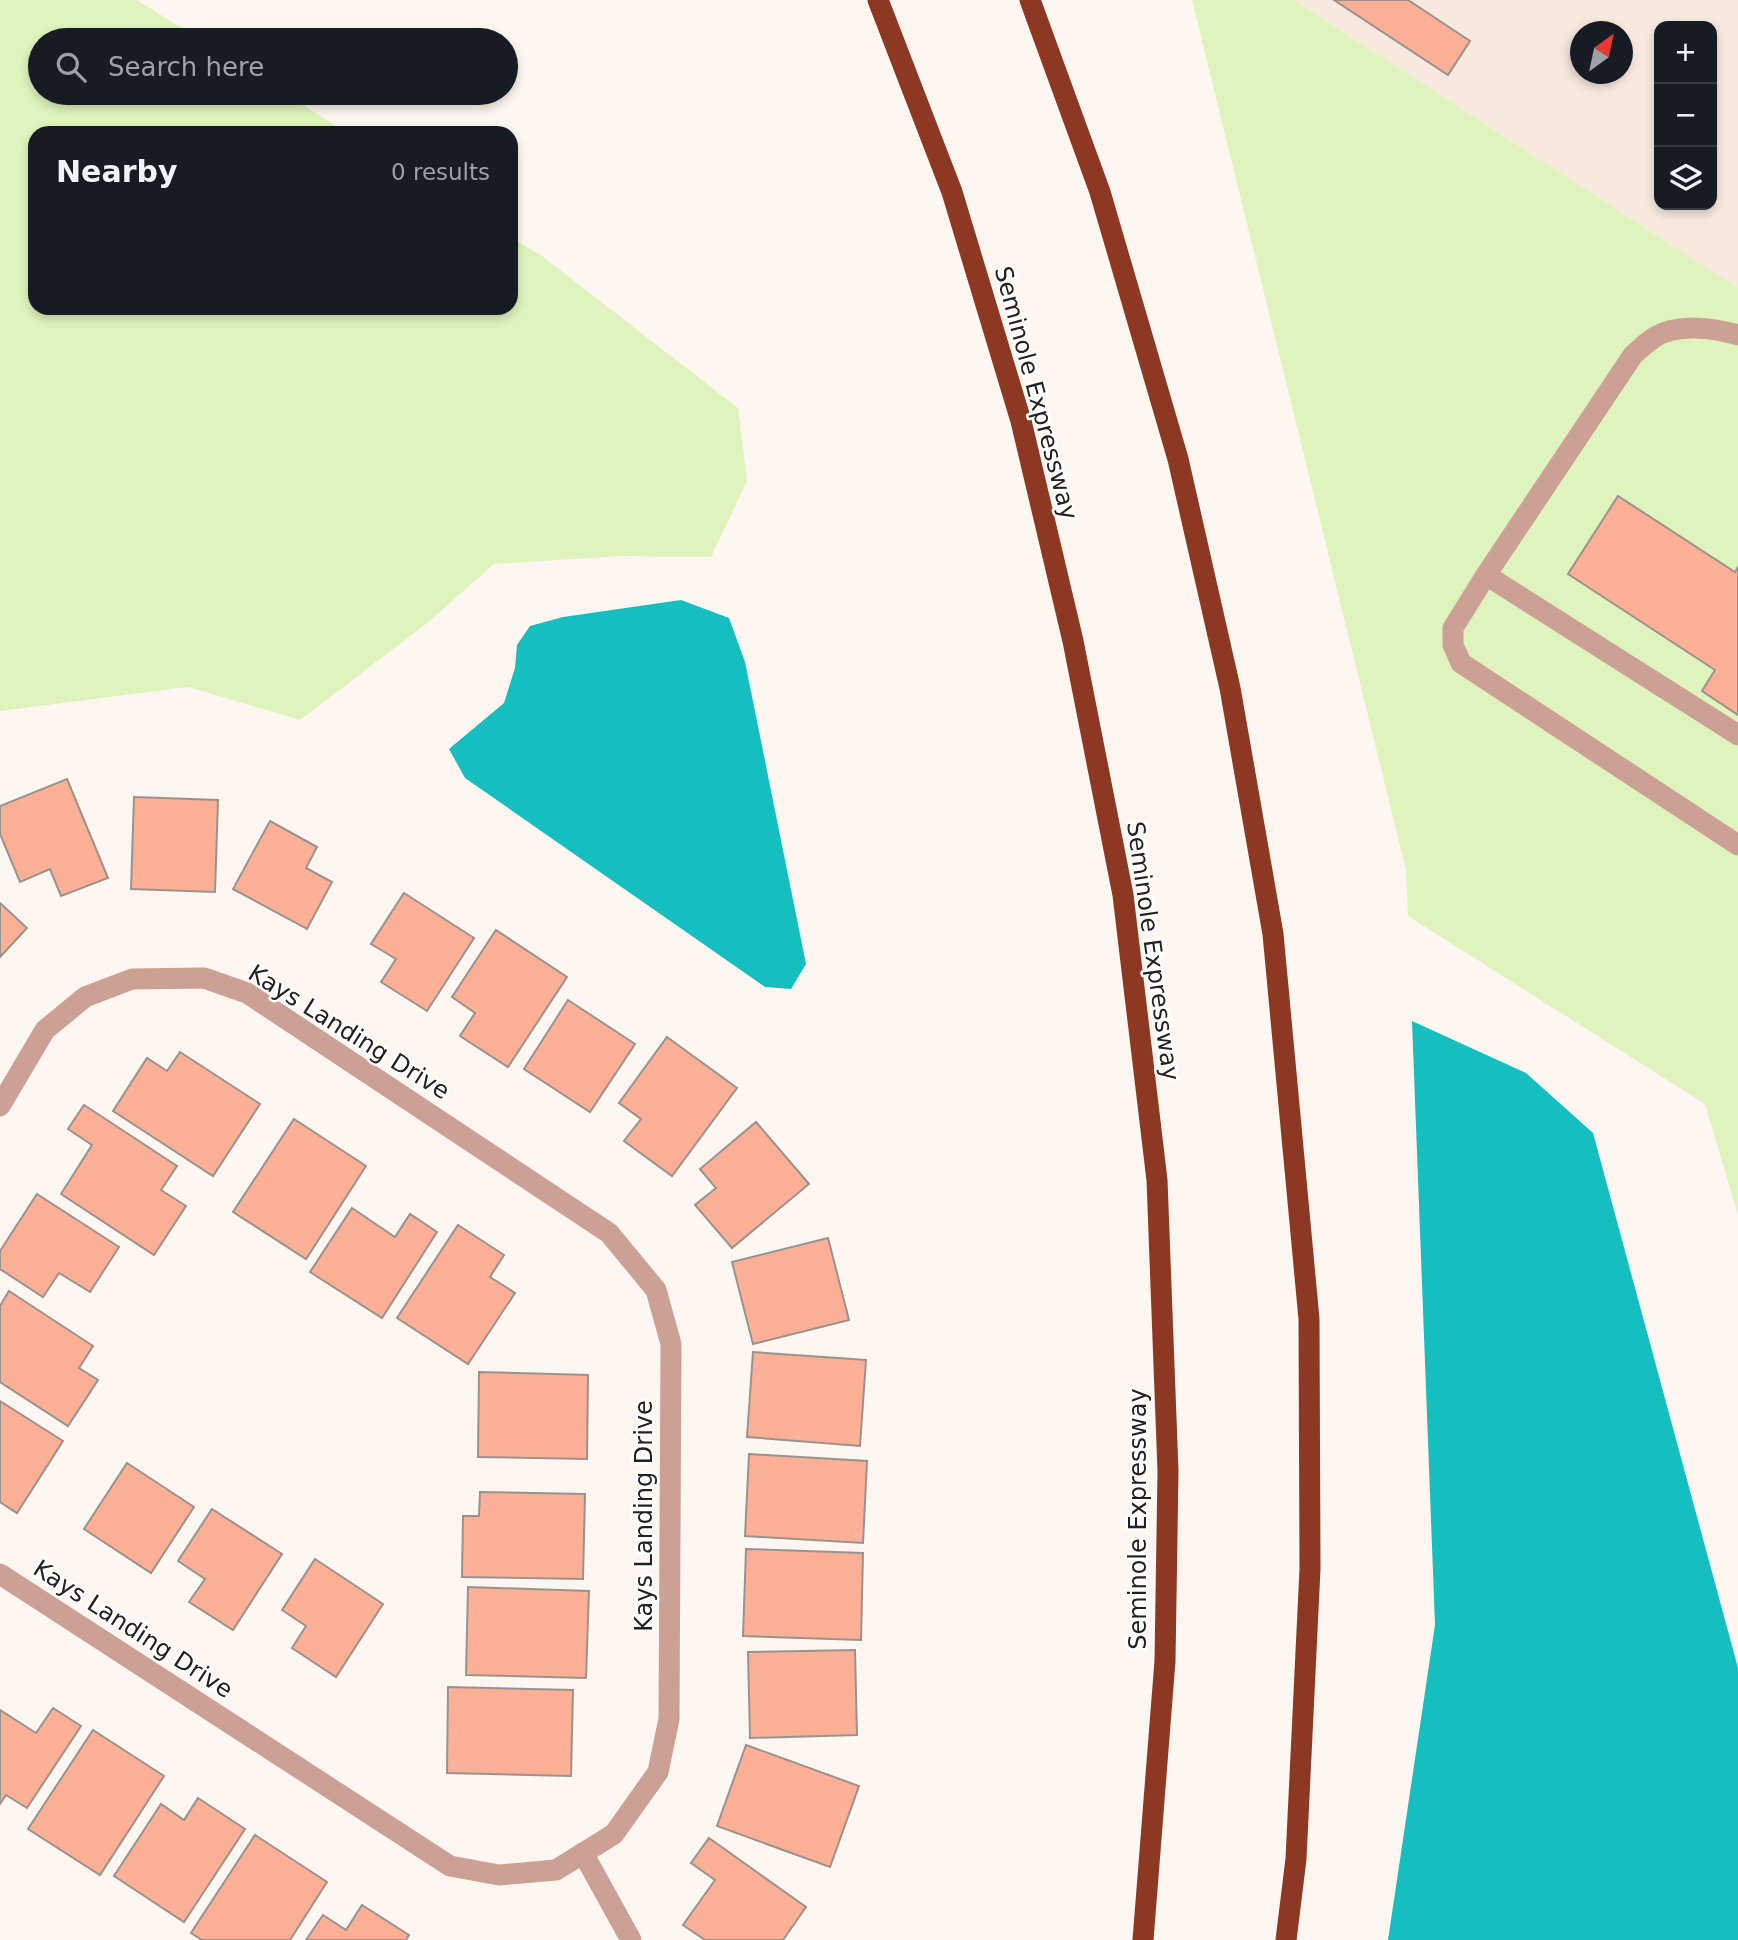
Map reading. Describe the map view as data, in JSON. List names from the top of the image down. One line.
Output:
{"streets":{"highway":["Seminole Expressway"],"street":["Kays Landing Drive"]},"north":"top right","page":{"map_buttons":["+","−"],"search":"Search here","heading":["Nearby","0 results"]}}
